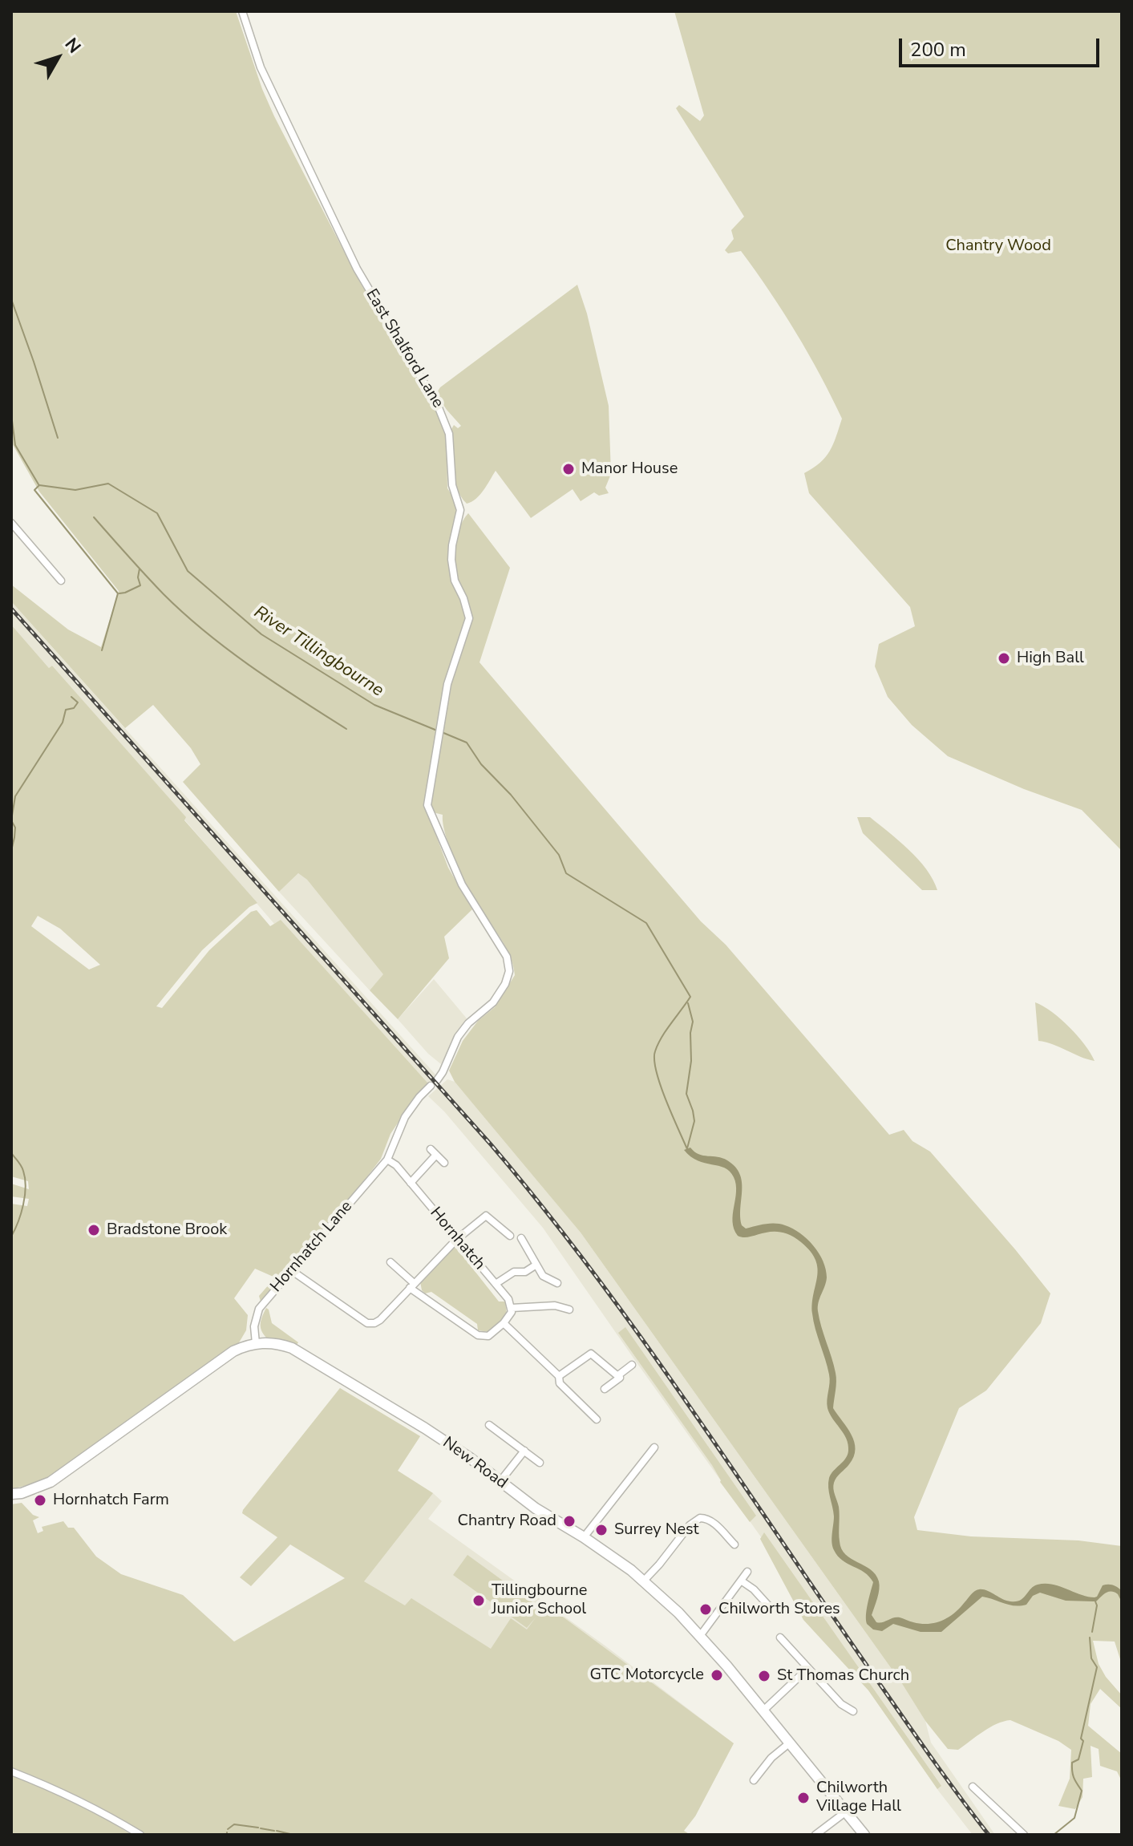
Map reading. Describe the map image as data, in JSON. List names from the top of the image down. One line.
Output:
{"streets":{"main road":["New Road"],"street":["East Shalford Lane","Hornhatch","Hornhatch Lane"]},"crossings":[["Hornhatch","Hornhatch Lane"],["Hornhatch Lane","New Road"]],"water":["River Tillingbourne"],"parks":["Chantry Wood"],"places":["Manor House","High Ball","Bradstone Brook","Hornhatch Farm","Chantry Road","Surrey Nest","Tillingbourne Junior School","Chilworth Stores","GTC Motorcycle","St Thomas Church","Chilworth Village Hall"],"scale_bar":"200 m","north":"top right"}
